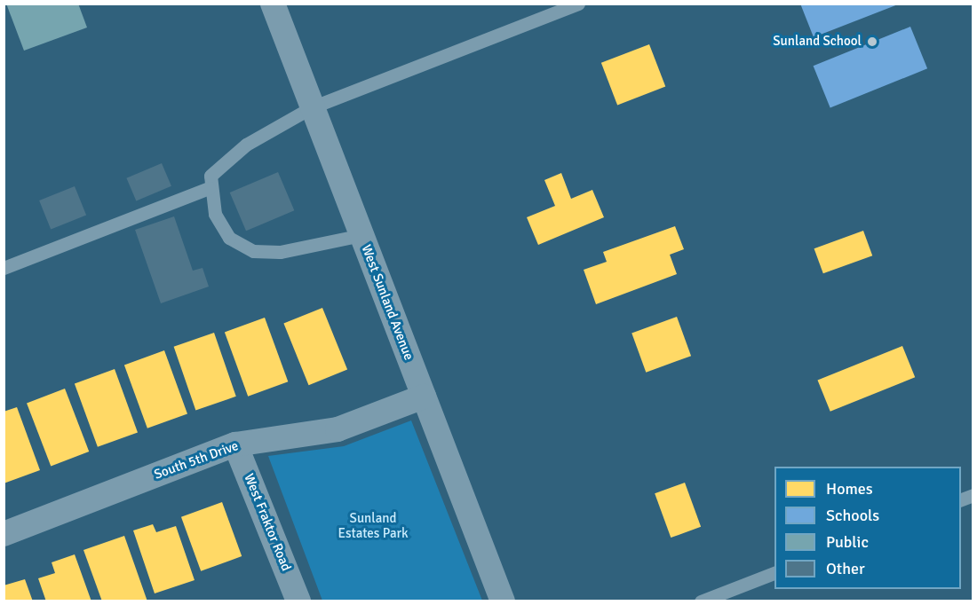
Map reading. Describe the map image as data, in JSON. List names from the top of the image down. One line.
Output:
{"streets":{"street":["West Sunland Avenue","South 5th Drive","West Fraktor Road"]},"crossings":[["West Sunland Avenue","South 5th Drive"],["South 5th Drive","West Fraktor Road"]],"parks":["Sunland Estates Park"],"places":["Sunland School"],"legend":["Homes","Schools","Public","Other"]}
